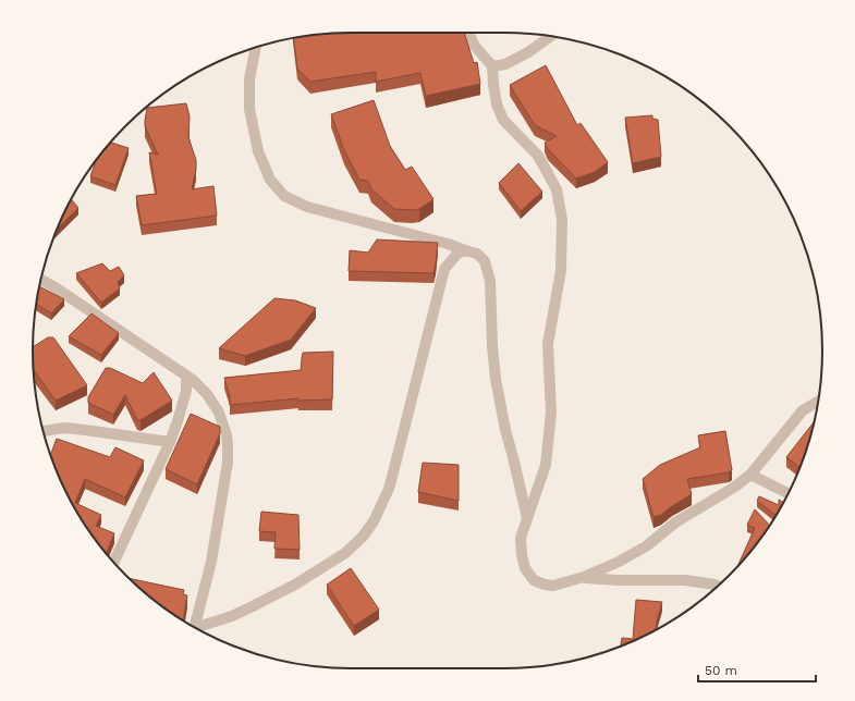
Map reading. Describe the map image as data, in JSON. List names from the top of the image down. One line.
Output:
{"scale_bar":"50 m"}
